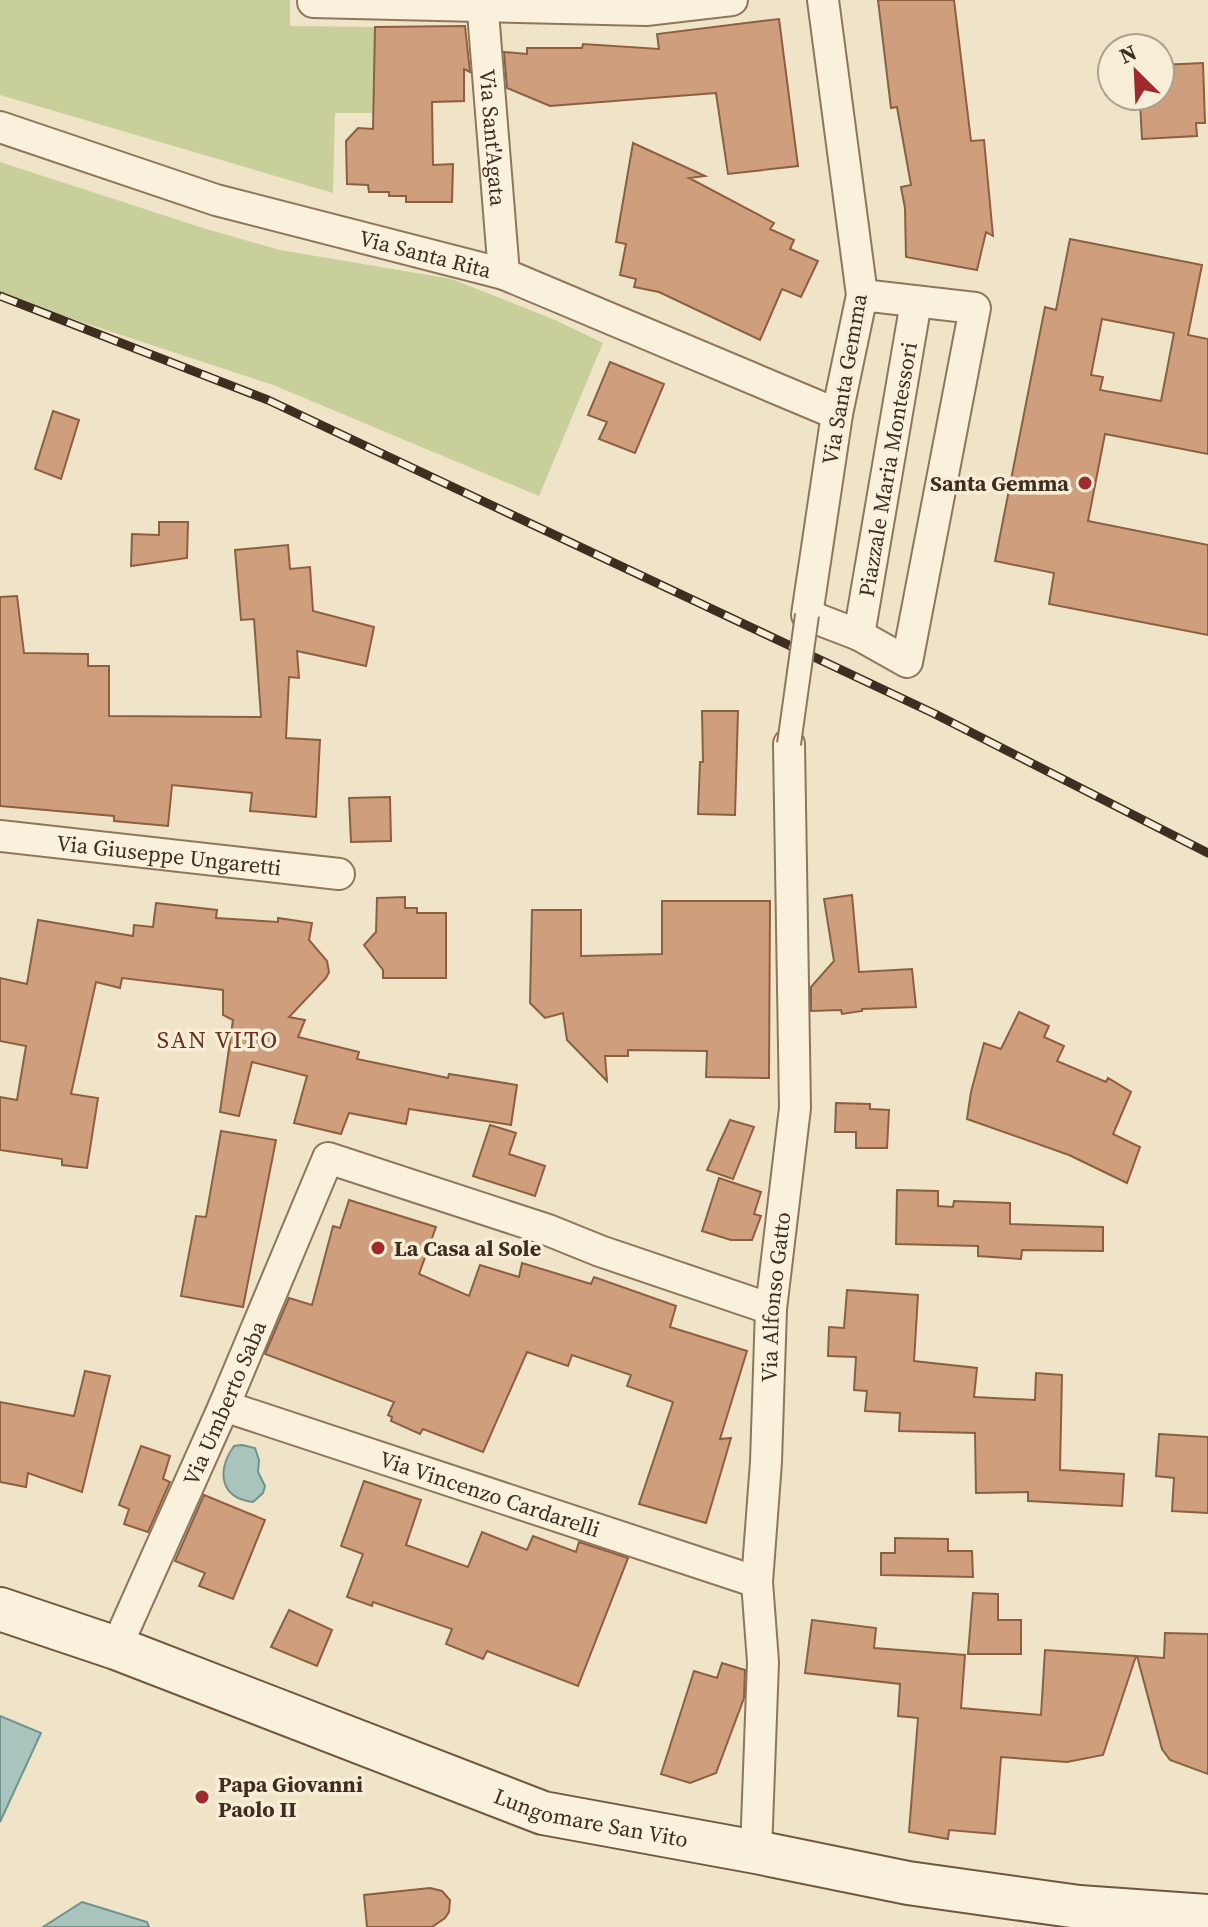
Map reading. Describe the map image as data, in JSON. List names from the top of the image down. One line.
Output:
{"streets":{"main road":["Lungomare San Vito"],"street":["Via Sant'Agata","Via Santa Rita","Via Santa Gemma","Piazzale Maria Montessori","Via Giuseppe Ungaretti","Via Alfonso Gatto","Via Umberto Saba","Via Vincenzo Cardarelli"]},"crossings":[["Via Sant'Agata","Via Santa Rita"],["Via Santa Rita","Via Santa Gemma"],["Via Alfonso Gatto","Via Umberto Saba"],["Via Alfonso Gatto","Via Vincenzo Cardarelli"],["Via Alfonso Gatto","Lungomare San Vito"],["Via Umberto Saba","Via Vincenzo Cardarelli"],["Via Umberto Saba","Lungomare San Vito"]],"districts":["SAN VITO"],"places":["Santa Gemma","La Casa al Sole","Papa Giovanni Paolo II"],"north":"top left"}
